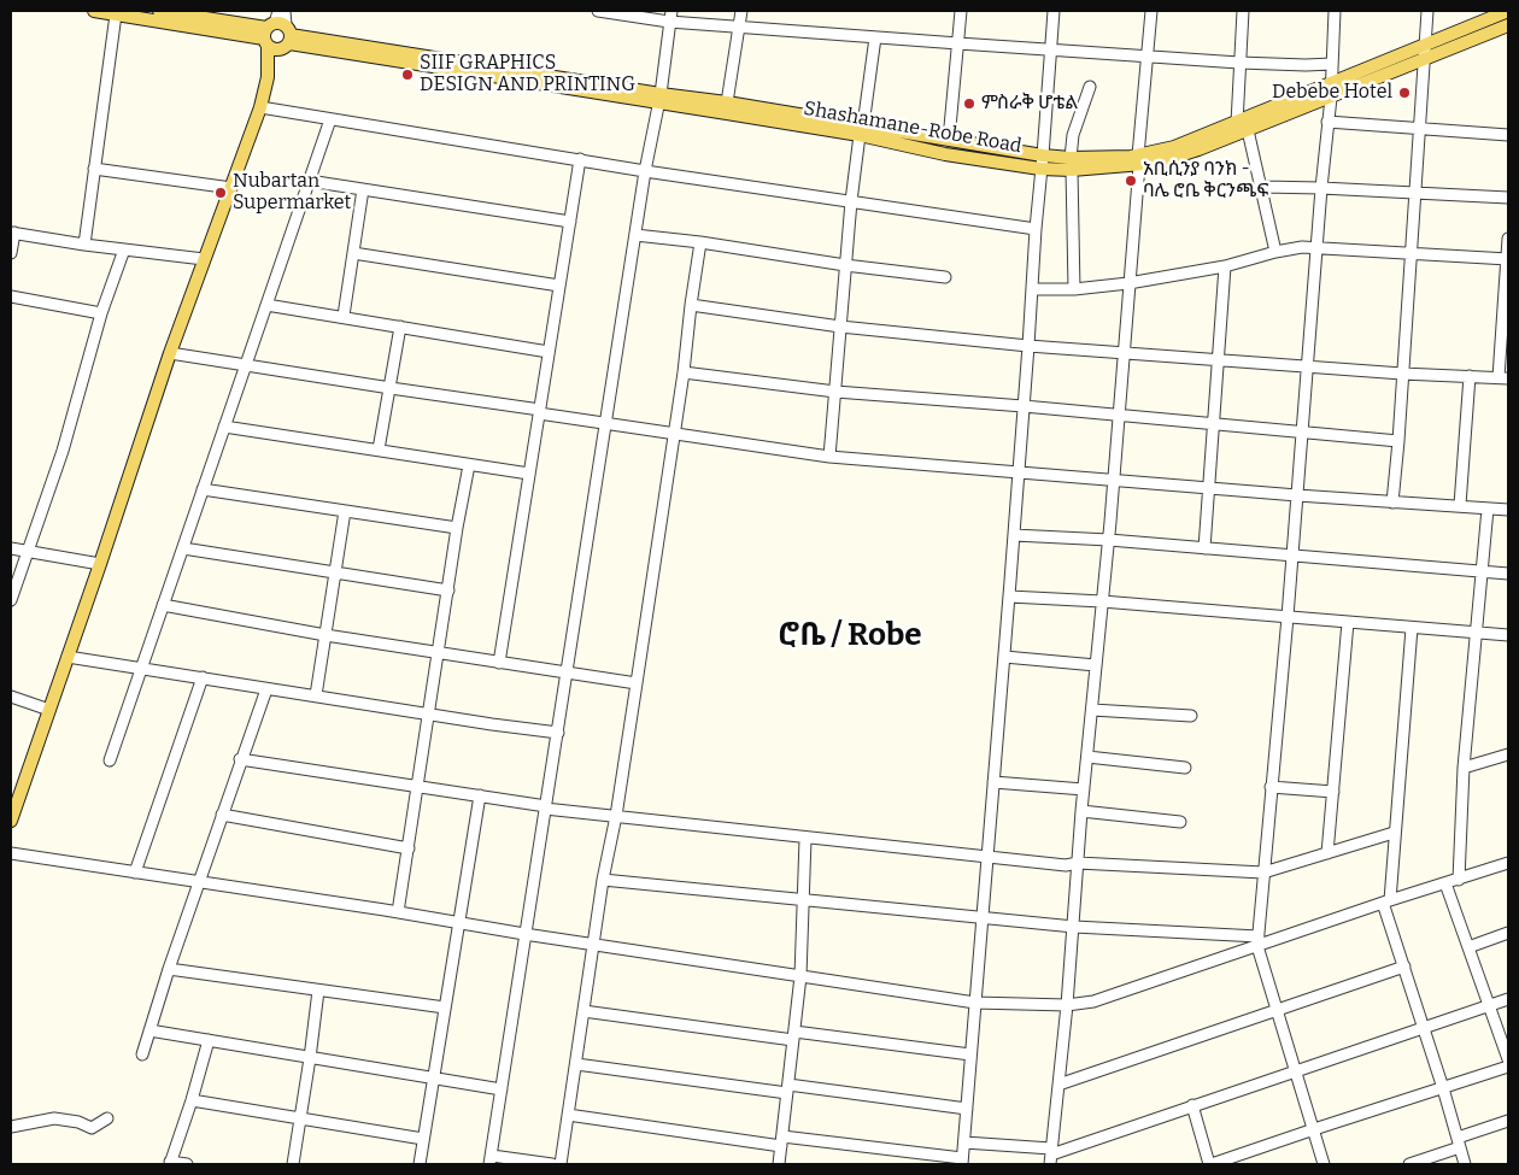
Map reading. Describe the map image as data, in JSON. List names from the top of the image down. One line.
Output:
{"streets":{"main road":["Shashamane-Robe Road"]},"districts":["ሮቤ / Robe"],"places":["SIIF GRAPHICS DESIGN AND PRINTING","Debebe Hotel","ምስራቅ ሆቴል","አቢሲንያ ባንክ - ባሌ ሮቤ ቅርንጫፍ","Nubartan Supermarket"]}
